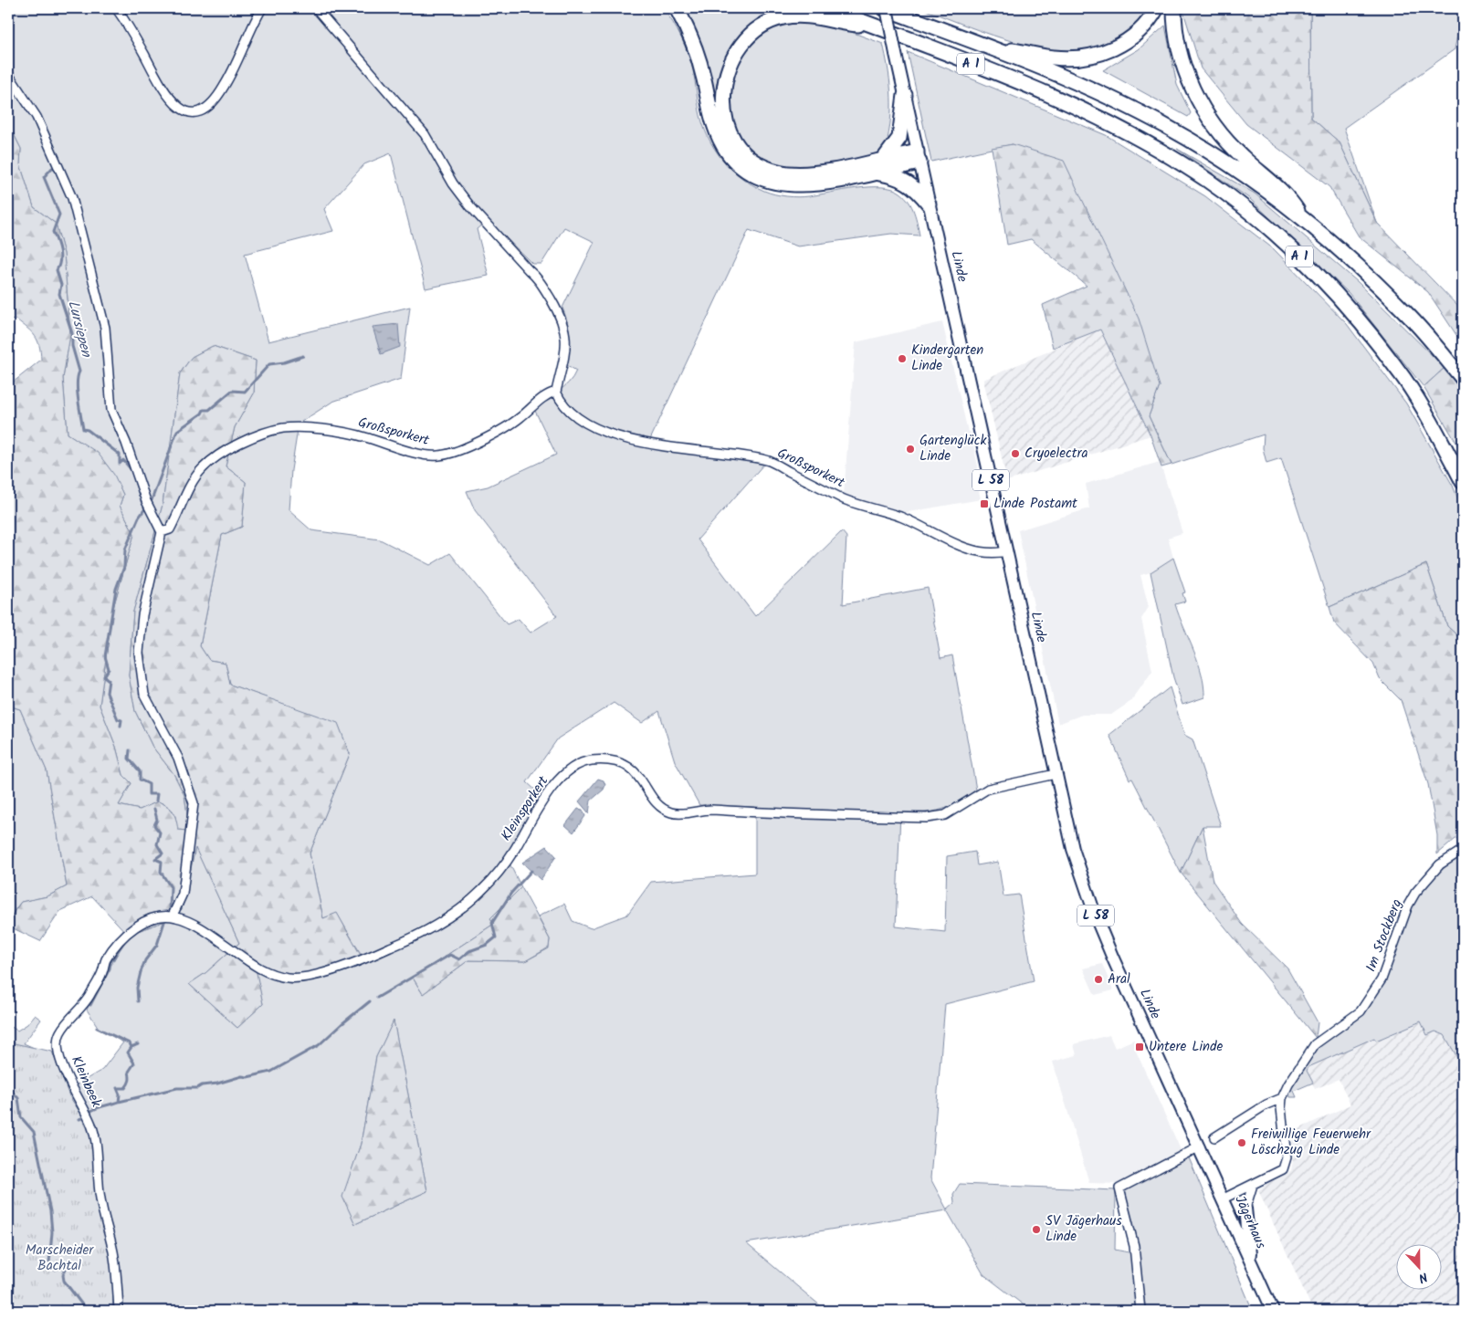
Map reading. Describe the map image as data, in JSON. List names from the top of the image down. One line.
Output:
{"streets":{"highway":["A 1"],"main road":["Linde","L 58","Jägerhaus"],"street":["Großsporkert","Kleinsporkert","Im Stockberg","Kleinbeek"]},"crossings":[["A 1","Linde"],["Linde","Großsporkert"],["Linde","Kleinsporkert"],["Linde","Jägerhaus"],["Kleinsporkert","Kleinbeek"]],"water":["Lursiepen"],"parks":["Marscheider Bachtal"],"places":{"other":["Kindergarten Linde","Gartenglück Linde","Cryoelectra","Aral","Freiwillige Feuerwehr Löschzug Linde","SV Jägerhaus Linde"],"transit":["Linde Postamt","Untere Linde"]},"north":"bottom"}
